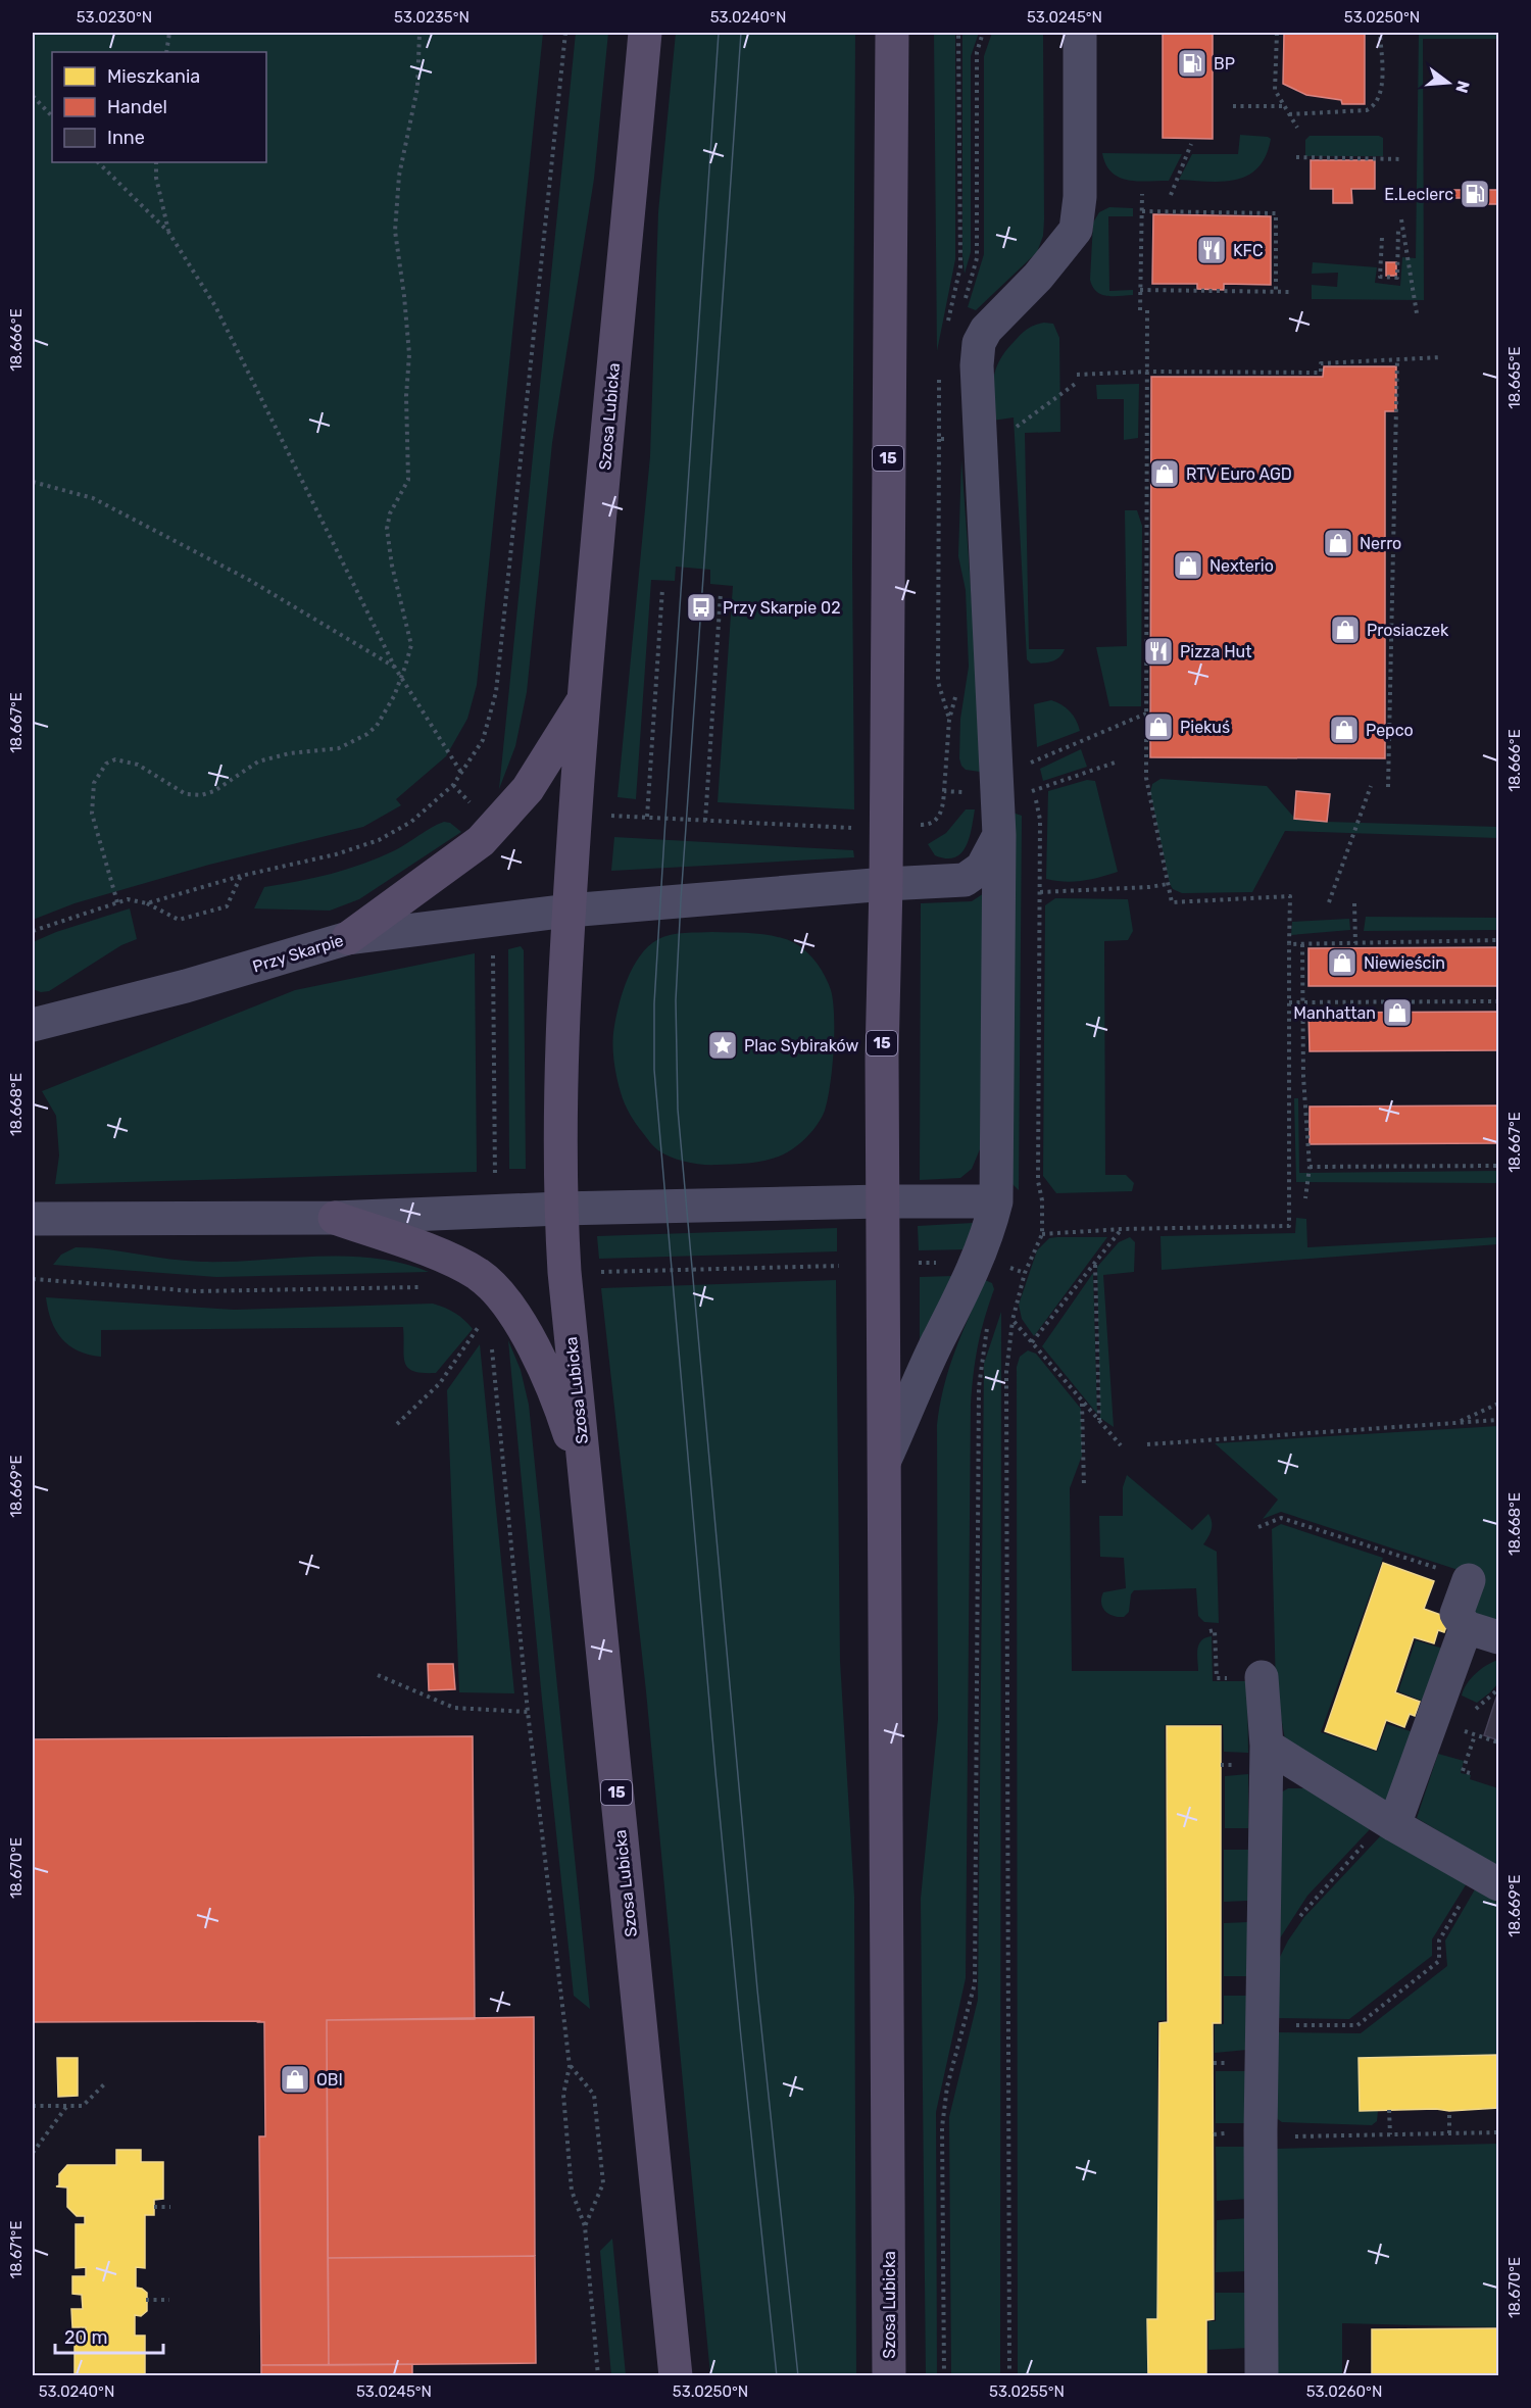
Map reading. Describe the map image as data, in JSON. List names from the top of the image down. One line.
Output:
{"streets":{"main road":["Szosa Lubicka","15"],"street":["Przy Skarpie"]},"crossings":[["Szosa Lubicka","15"],["Szosa Lubicka","Przy Skarpie"],["15","Przy Skarpie"]],"places":{"fuel station":["BP","E.Leclerc"],"restaurant":["KFC","Pizza Hut"],"shop":["RTV Euro AGD","Nerro","Nexterio","Prosiaczek","Piekuś","Pepco","Niewieścin","Manhattan","OBI"],"bus stop":["Przy Skarpie 02"],"place":["Plac Sybiraków"]},"legend":["Mieszkania","Handel","Inne"],"scale_bar":"20 m","north":"right","coordinates":["53.0230°N","53.0235°N","53.0240°N","53.0245°N","53.0250°N","18.666°E","18.665°E","18.667°E","18.668°E","18.669°E","18.670°E","18.671°E","53.0255°N","53.0260°N"]}
